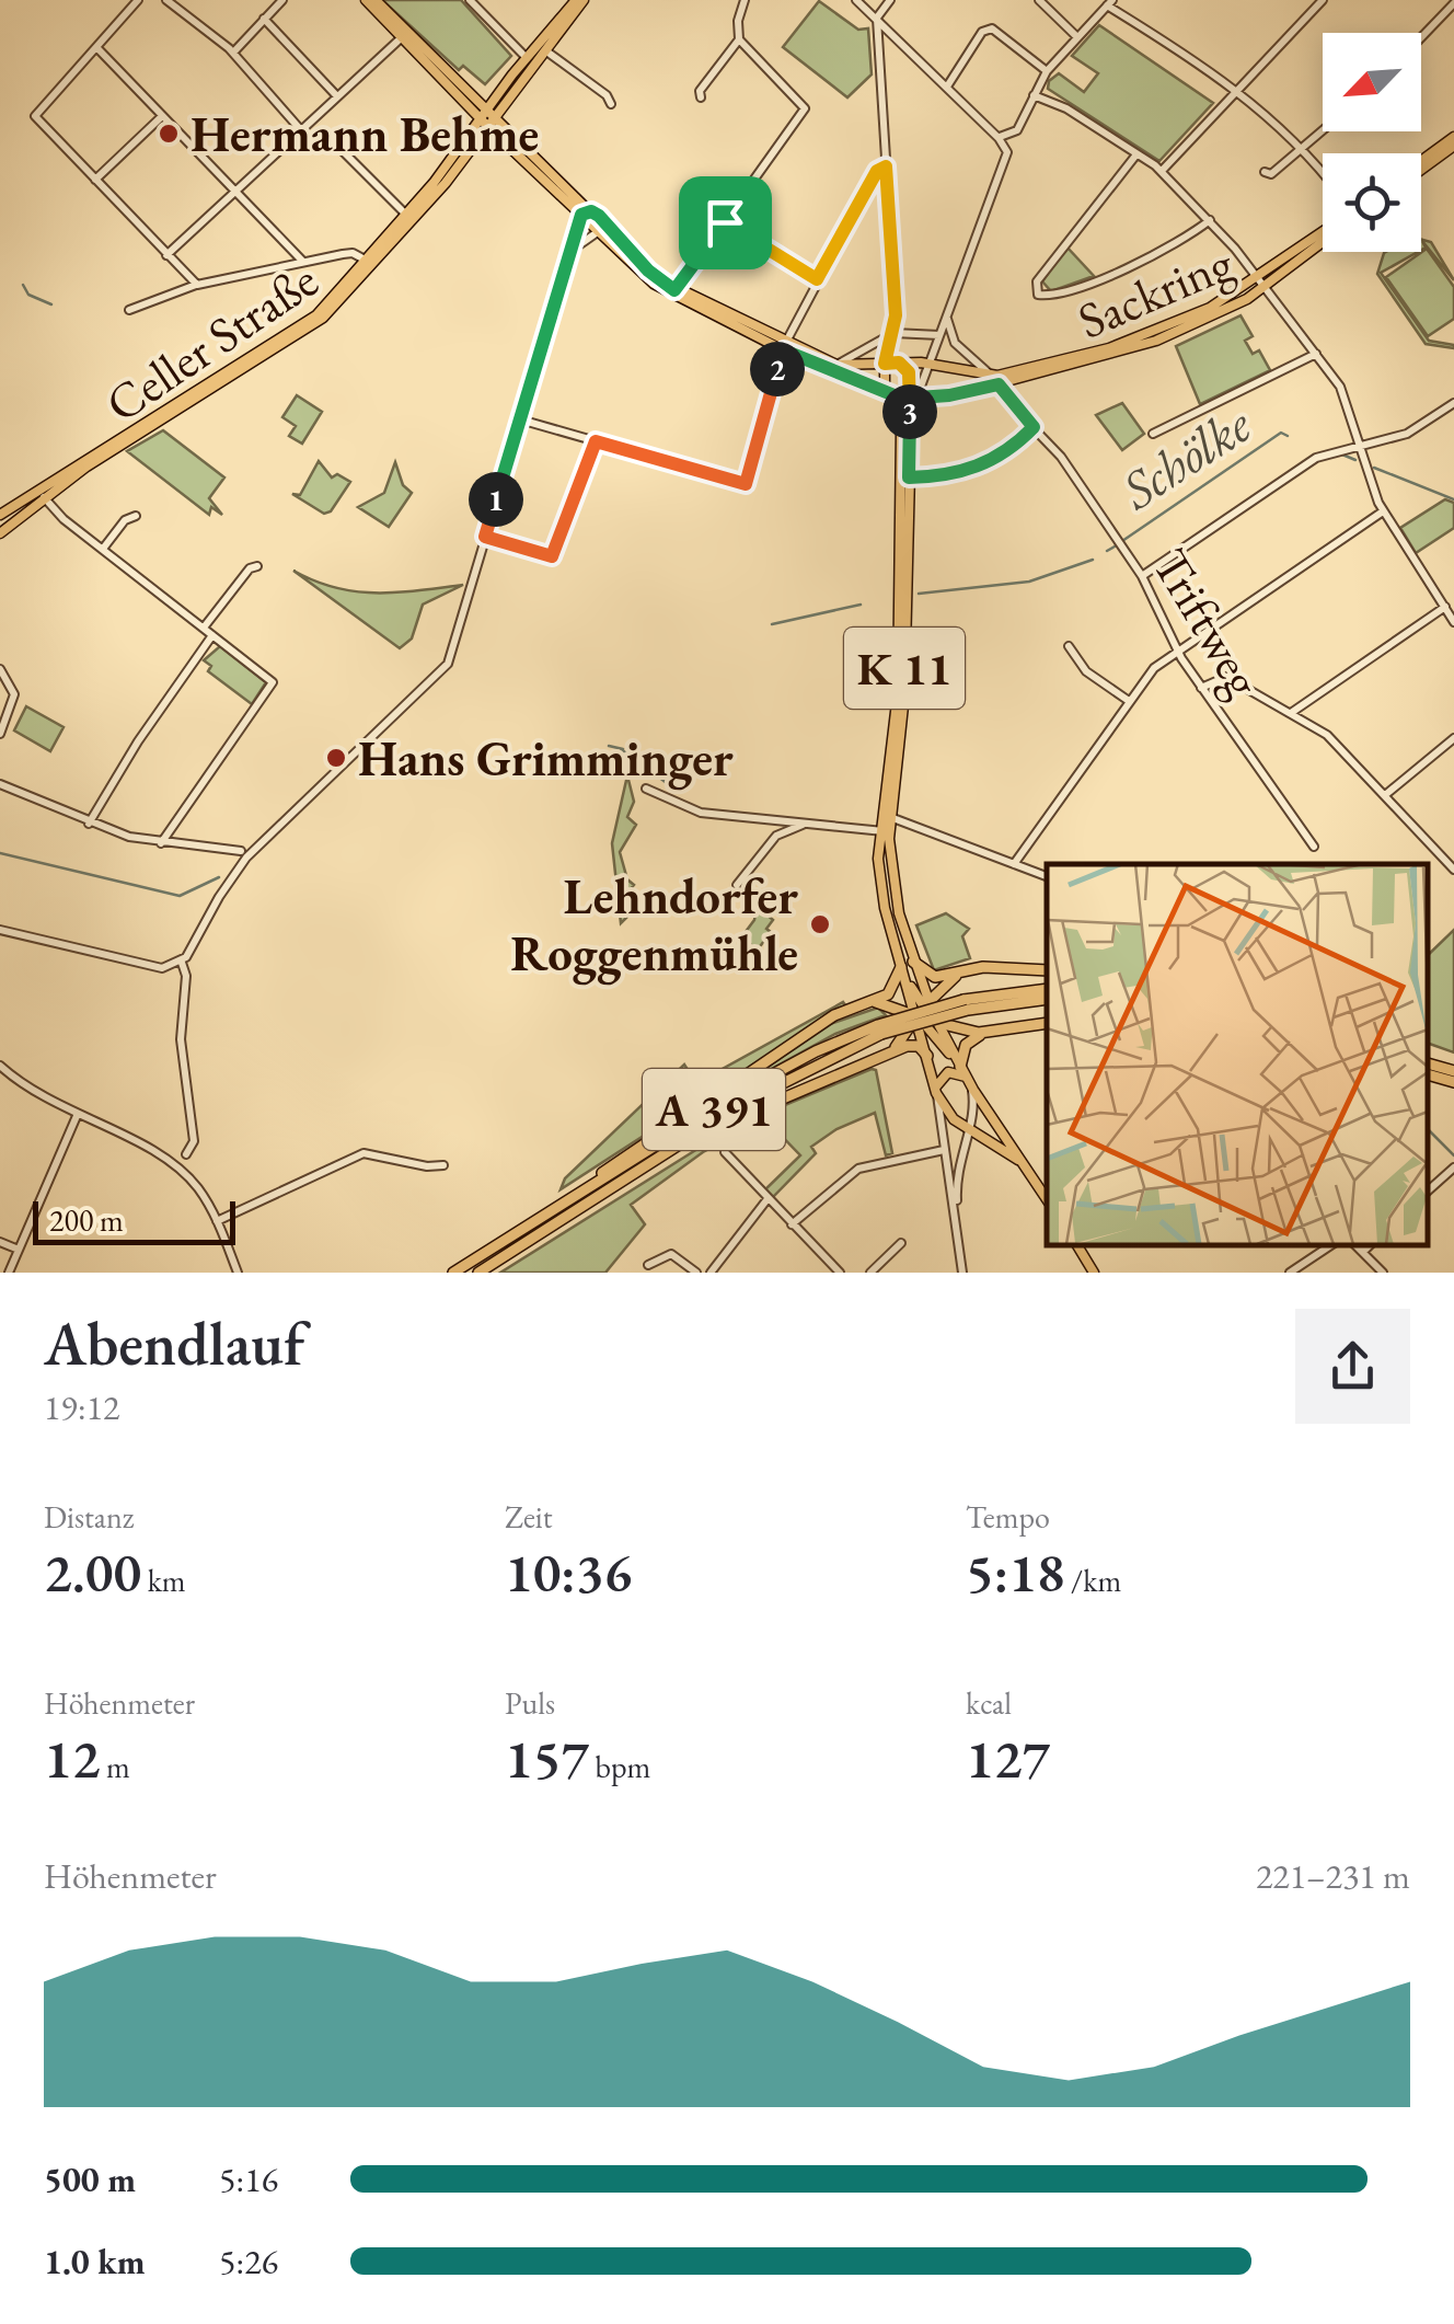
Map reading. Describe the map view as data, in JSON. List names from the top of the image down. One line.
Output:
{"streets":{"highway":["A 391"],"main road":["Sackring","Celler Straße","K 11"],"street":["Triftweg"]},"crossings":[["Sackring","Triftweg"],["Sackring","K 11"]],"water":["Schölke"],"places":["Hermann Behme","Hans Grimminger","Lehndorfer Roggenmühle"],"scale_bar":"200 m","north":"bottom left","page":{"pins":["2","3","1"],"scale":"200 m","heading":["Abendlauf","19:12"],"stats":[["Distanz","2.00 km"],["Zeit","10:36"],["Tempo","5:18 /km"],["Höhenmeter","12 m"],["Puls","157 bpm"],["kcal","127"]],"chart":["Höhenmeter","221–231 m"],"list":[{"name":"500 m","note":"5:16"},{"name":"1.0 km","note":"5:26"}]}}
